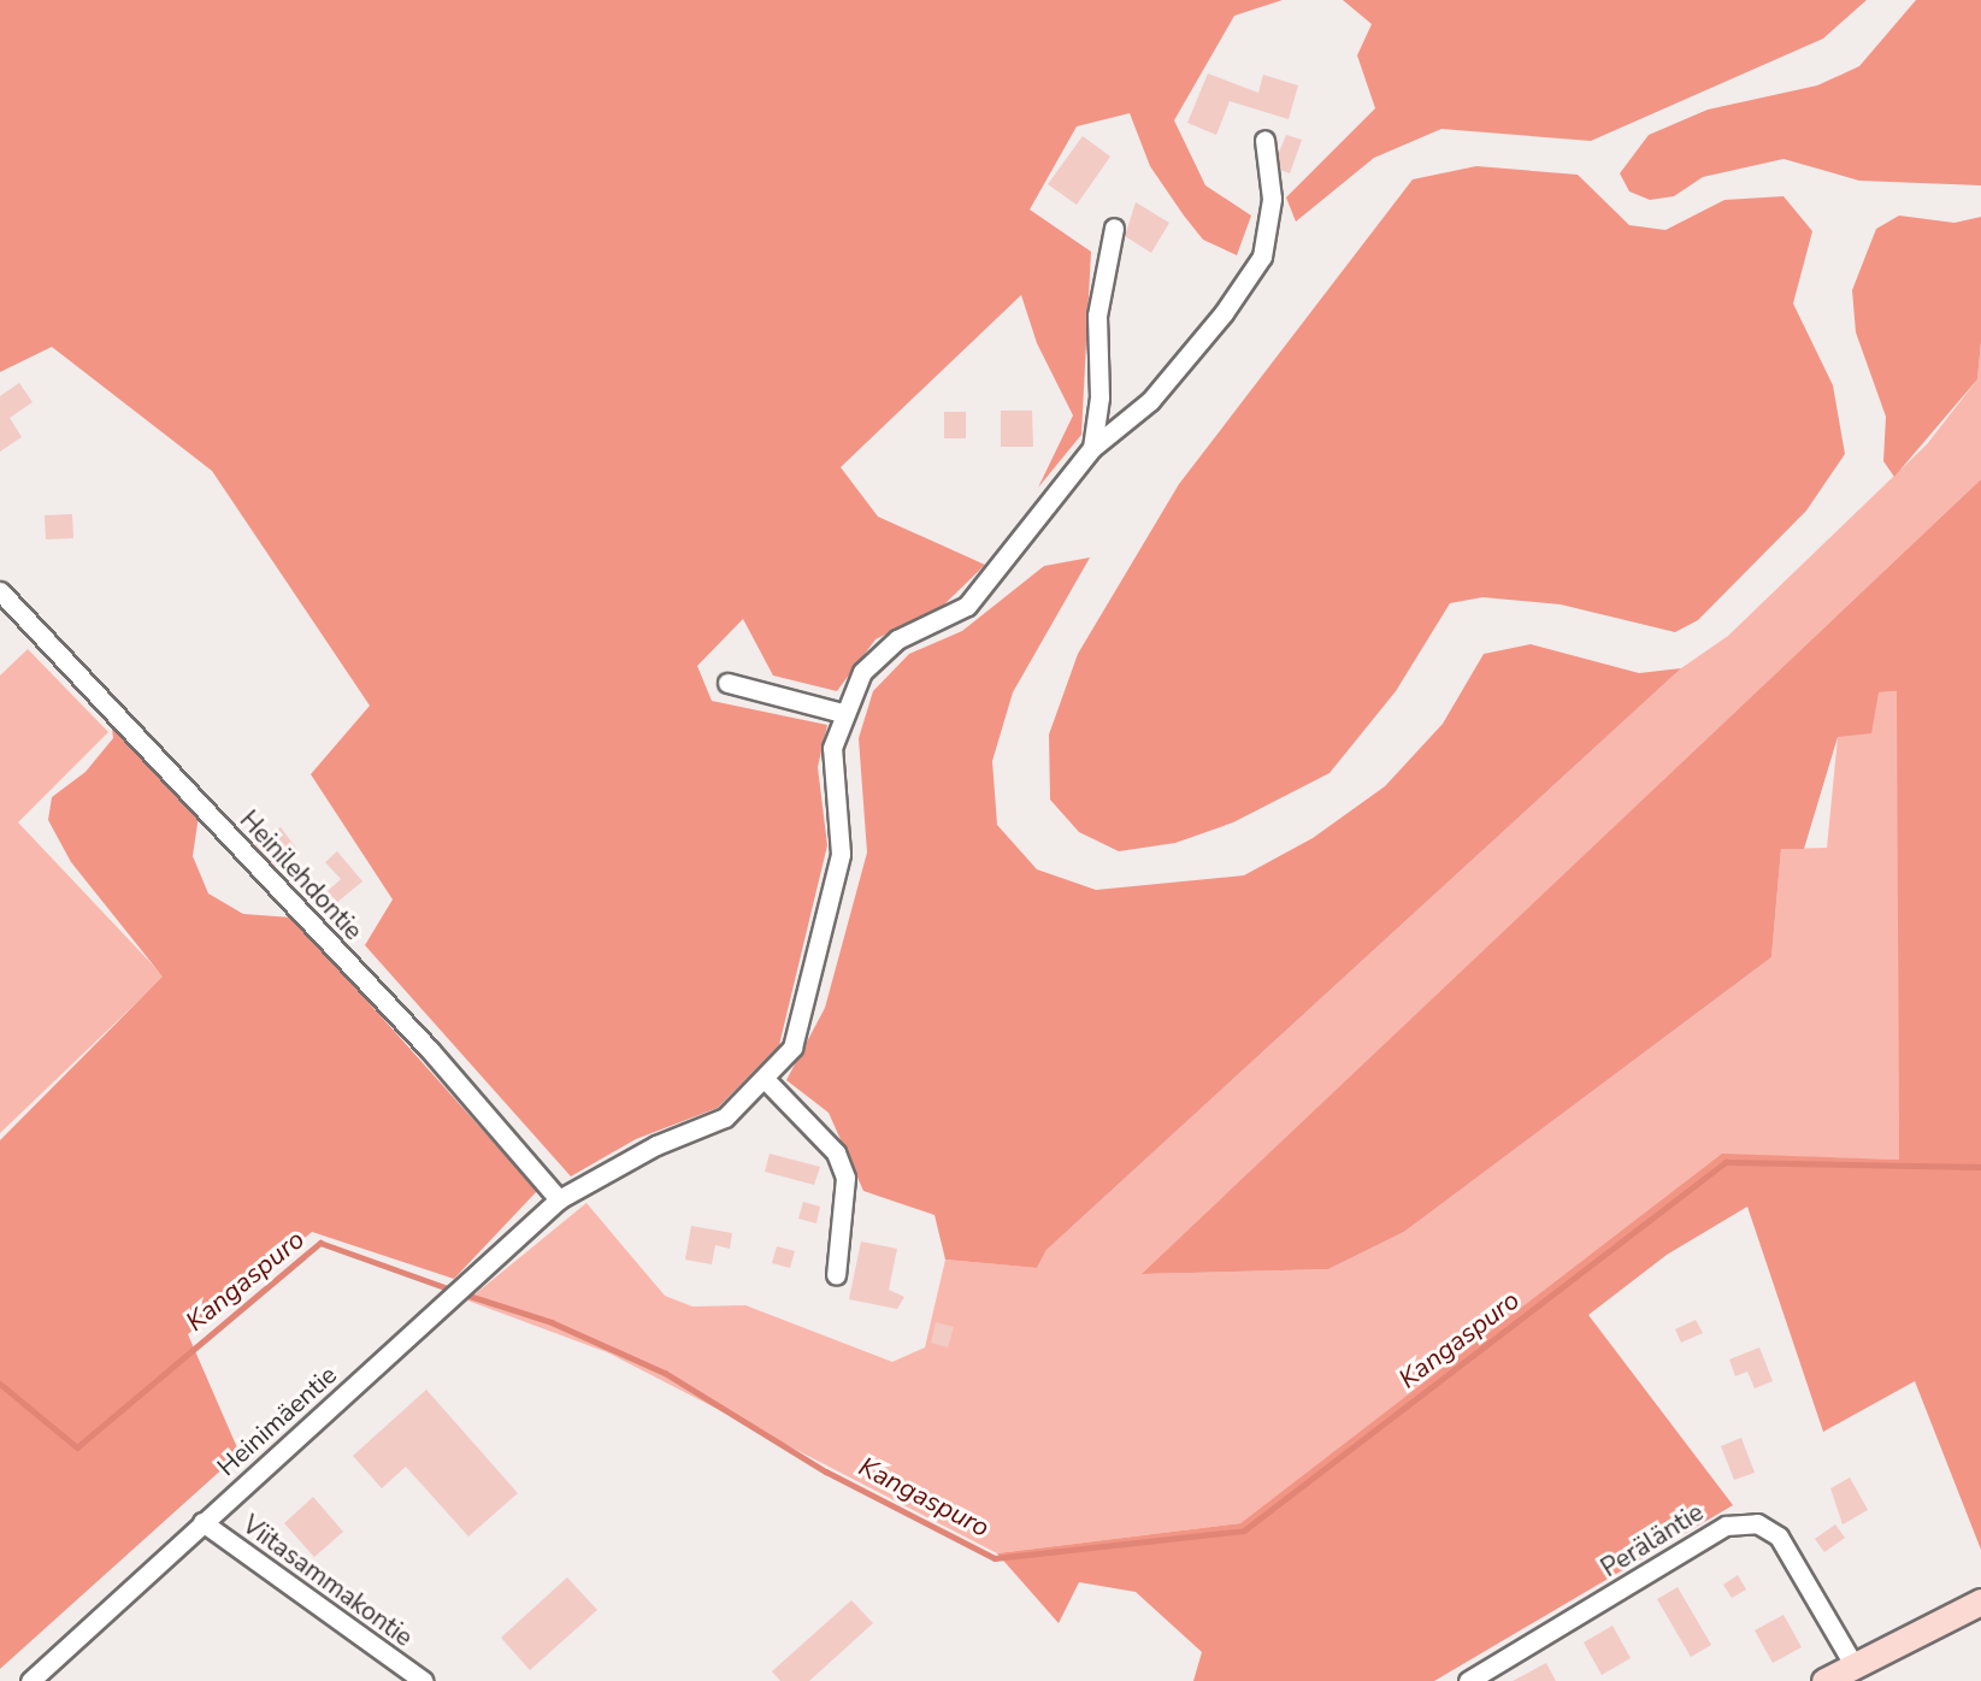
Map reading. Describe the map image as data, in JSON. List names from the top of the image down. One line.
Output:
{"streets":{"street":["Heinilehdontie","Heinimäentie","Peräläntie","Viitasammakontie"]},"crossings":[["Heinilehdontie","Heinimäentie"],["Heinimäentie","Viitasammakontie"]],"water":["Kangaspuro"]}
